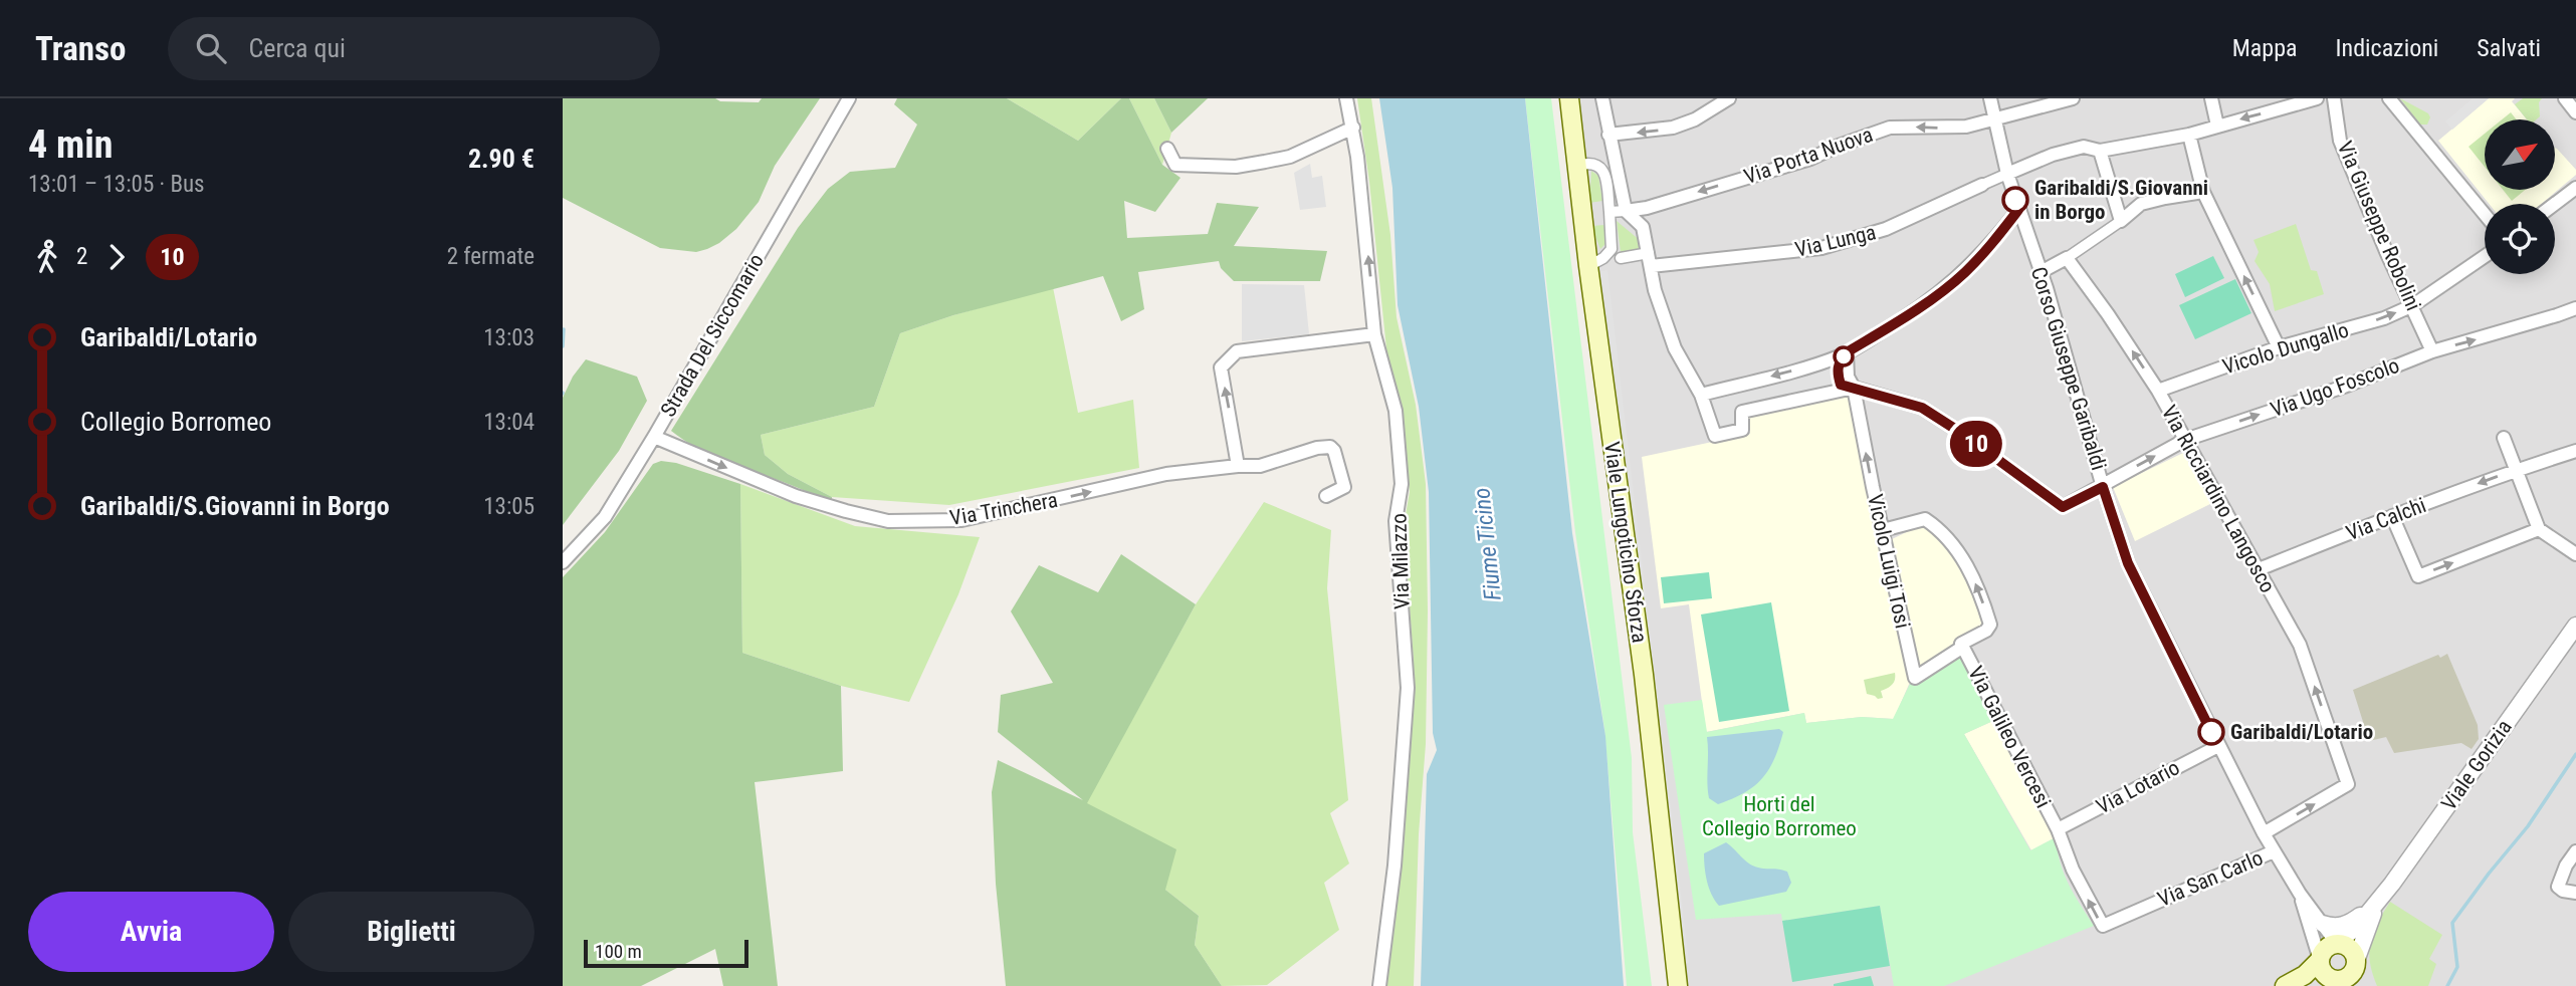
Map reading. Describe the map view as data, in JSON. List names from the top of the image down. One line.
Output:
{"streets":{"main road":["Viale Lungoticino Sforza"],"street":["Via Porta Nuova","Via Giuseppe Robolini","Via Lunga","Strada Del Siccomario","Vicolo Dungallo","Corso Giuseppe Garibaldi","Via Ugo Foscolo","Via Ricciardino Langosco","Via Trinchera","Via Calchi","Via Milazzo","Vicolo Luigi Tosi","Via Galileo Vercesi","Viale Gorizia","Via Lotario","Via San Carlo"]},"crossings":[["Via Porta Nuova","Corso Giuseppe Garibaldi"],["Via Giuseppe Robolini","Vicolo Dungallo"],["Via Giuseppe Robolini","Via Ugo Foscolo"],["Via Lunga","Corso Giuseppe Garibaldi"],["Strada Del Siccomario","Via Trinchera"],["Vicolo Dungallo","Via Ricciardino Langosco"],["Corso Giuseppe Garibaldi","Via Ugo Foscolo"],["Corso Giuseppe Garibaldi","Via Ricciardino Langosco"],["Corso Giuseppe Garibaldi","Viale Gorizia"],["Corso Giuseppe Garibaldi","Via Lotario"],["Corso Giuseppe Garibaldi","Via San Carlo"],["Via Ugo Foscolo","Via Ricciardino Langosco"],["Via Ugo Foscolo","Vicolo Luigi Tosi"],["Via Ricciardino Langosco","Via Calchi"],["Vicolo Luigi Tosi","Via Galileo Vercesi"],["Via Galileo Vercesi","Via Lotario"],["Via Galileo Vercesi","Via San Carlo"]],"one_way":["Vicolo Dungallo","Via Ugo Foscolo","Via Ricciardino Langosco","Via Trinchera","Via Calchi","Vicolo Luigi Tosi"],"water":["Fiume Ticino"],"parks":["Horti del Collegio Borromeo"],"places":["Garibaldi/S.Giovanni in Borgo","Garibaldi/Lotario"],"lines":["bus line 10"],"scale_bar":"100 m","north":"top right","page":{"header":"Transo","search":"Cerca qui","nav":["Mappa","Indicazioni","Salvati"],"heading":["4 min","13:01 – 13:05 · Bus","2.90 €"],"on_map":"10","legs":["2","10","2 fermate"],"list":[{"name":"Garibaldi/Lotario","value":"13:03"},{"name":"Collegio Borromeo","value":"13:04"},{"name":"Garibaldi/S.Giovanni in Borgo","value":"13:05"}],"buttons":["Avvia","Biglietti"],"scale":"100 m"}}
